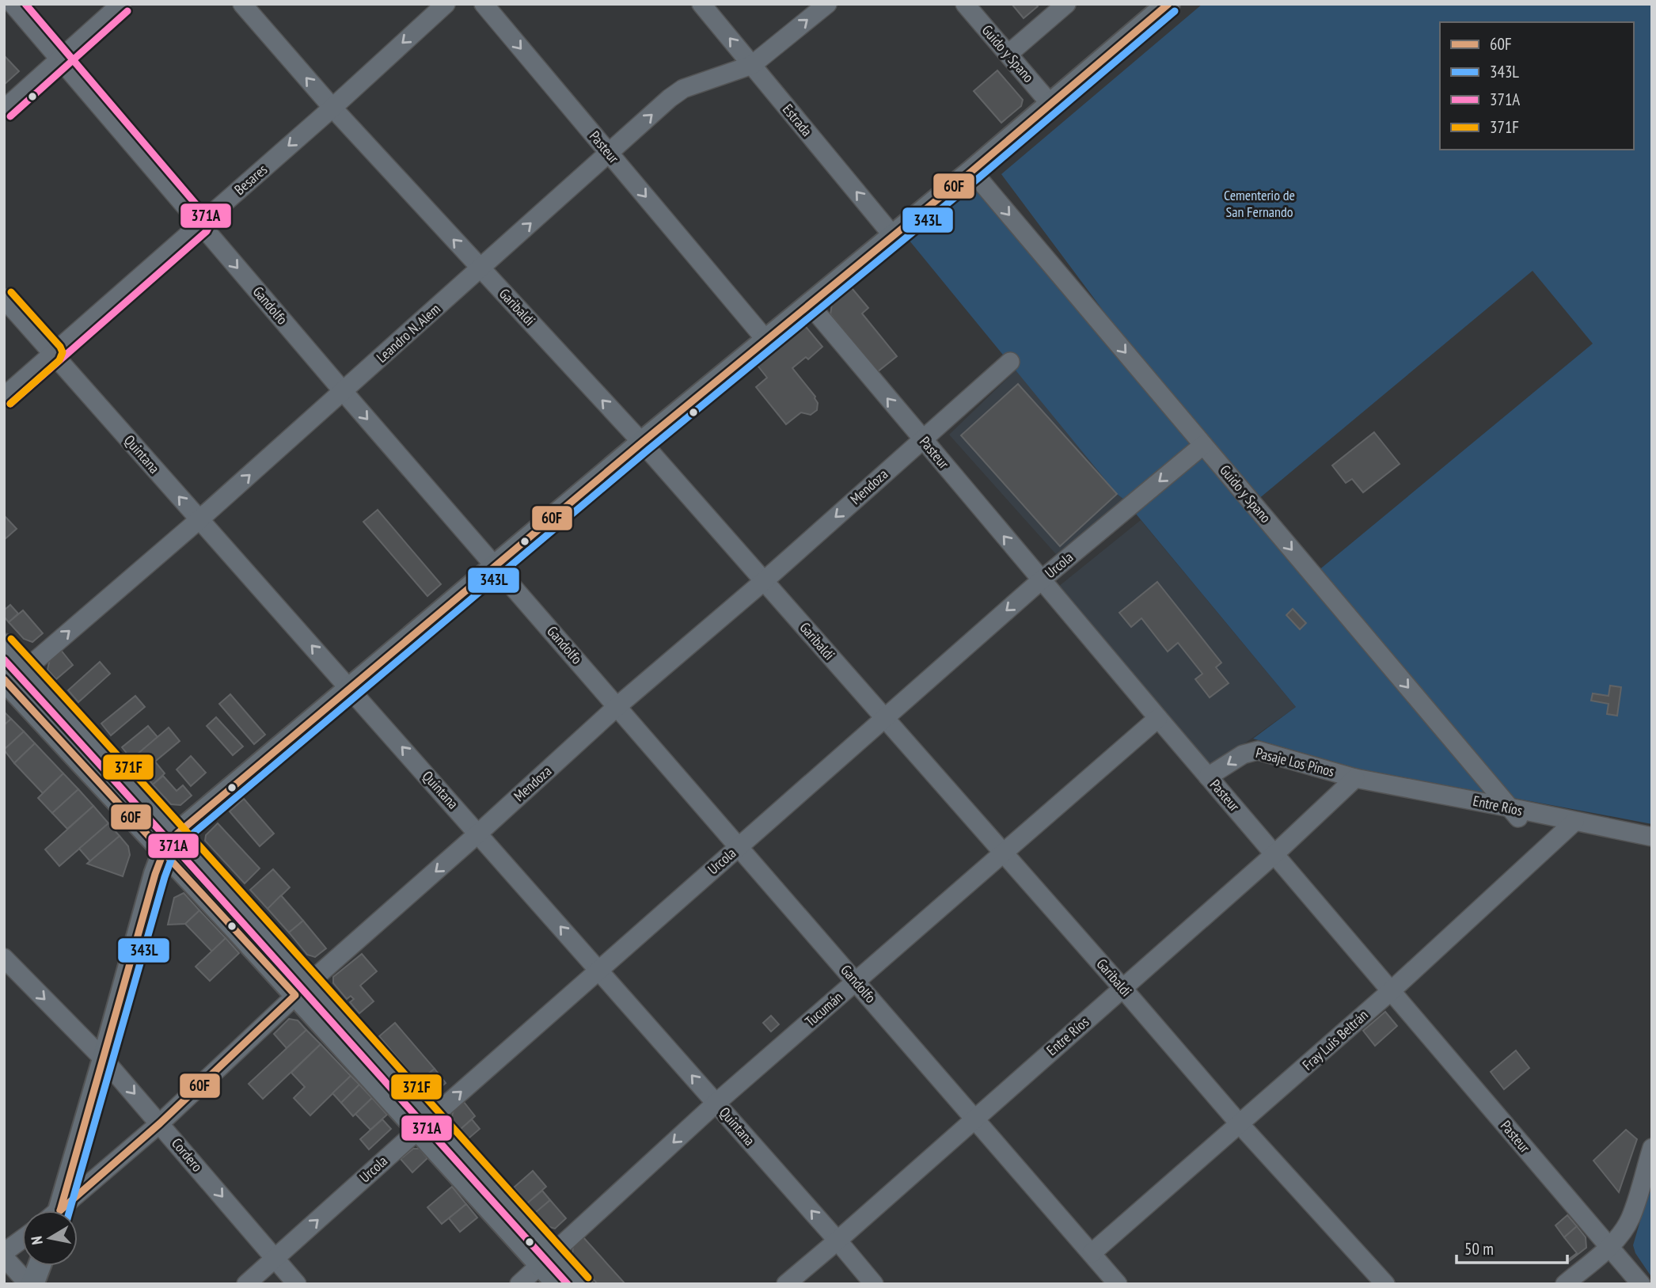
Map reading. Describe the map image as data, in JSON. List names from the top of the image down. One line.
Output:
{"streets":{"street":["Guido y Spano","Estrada","Pasteur","Besares","Gandolfo","Garibaldi","Leandro N. Alem","Quintana","Mendoza","Urcola","Pasaje Los Pinos","Entre Ríos","Tucumán","Fray Luis Beltrán","Cordero"]},"crossings":[["Guido y Spano","Urcola"],["Guido y Spano","Entre Ríos"],["Estrada","Leandro N. Alem"],["Pasteur","Leandro N. Alem"],["Pasteur","Mendoza"],["Pasteur","Urcola"],["Pasteur","Pasaje Los Pinos"],["Pasteur","Entre Ríos"],["Pasteur","Tucumán"],["Pasteur","Fray Luis Beltrán"],["Besares","Gandolfo"],["Besares","Garibaldi"],["Besares","Quintana"],["Gandolfo","Leandro N. Alem"],["Gandolfo","Mendoza"],["Gandolfo","Urcola"],["Gandolfo","Entre Ríos"],["Gandolfo","Tucumán"],["Gandolfo","Fray Luis Beltrán"],["Garibaldi","Leandro N. Alem"],["Garibaldi","Mendoza"],["Garibaldi","Urcola"],["Garibaldi","Entre Ríos"],["Garibaldi","Tucumán"],["Garibaldi","Fray Luis Beltrán"],["Leandro N. Alem","Quintana"],["Quintana","Mendoza"],["Quintana","Urcola"],["Quintana","Entre Ríos"],["Quintana","Tucumán"],["Mendoza","Cordero"],["Urcola","Cordero"],["Pasaje Los Pinos","Entre Ríos"],["Entre Ríos","Fray Luis Beltrán"]],"one_way":["Guido y Spano","Estrada","Besares","Leandro N. Alem","Quintana","Mendoza","Pasaje Los Pinos","Cordero"],"parks":["Cementerio de San Fernando"],"lines":["transit line 60F","transit line 371A","transit line 343L","transit line 371F"],"legend":["60F","343L","371A","371F"],"scale_bar":"50 m","north":"left"}
